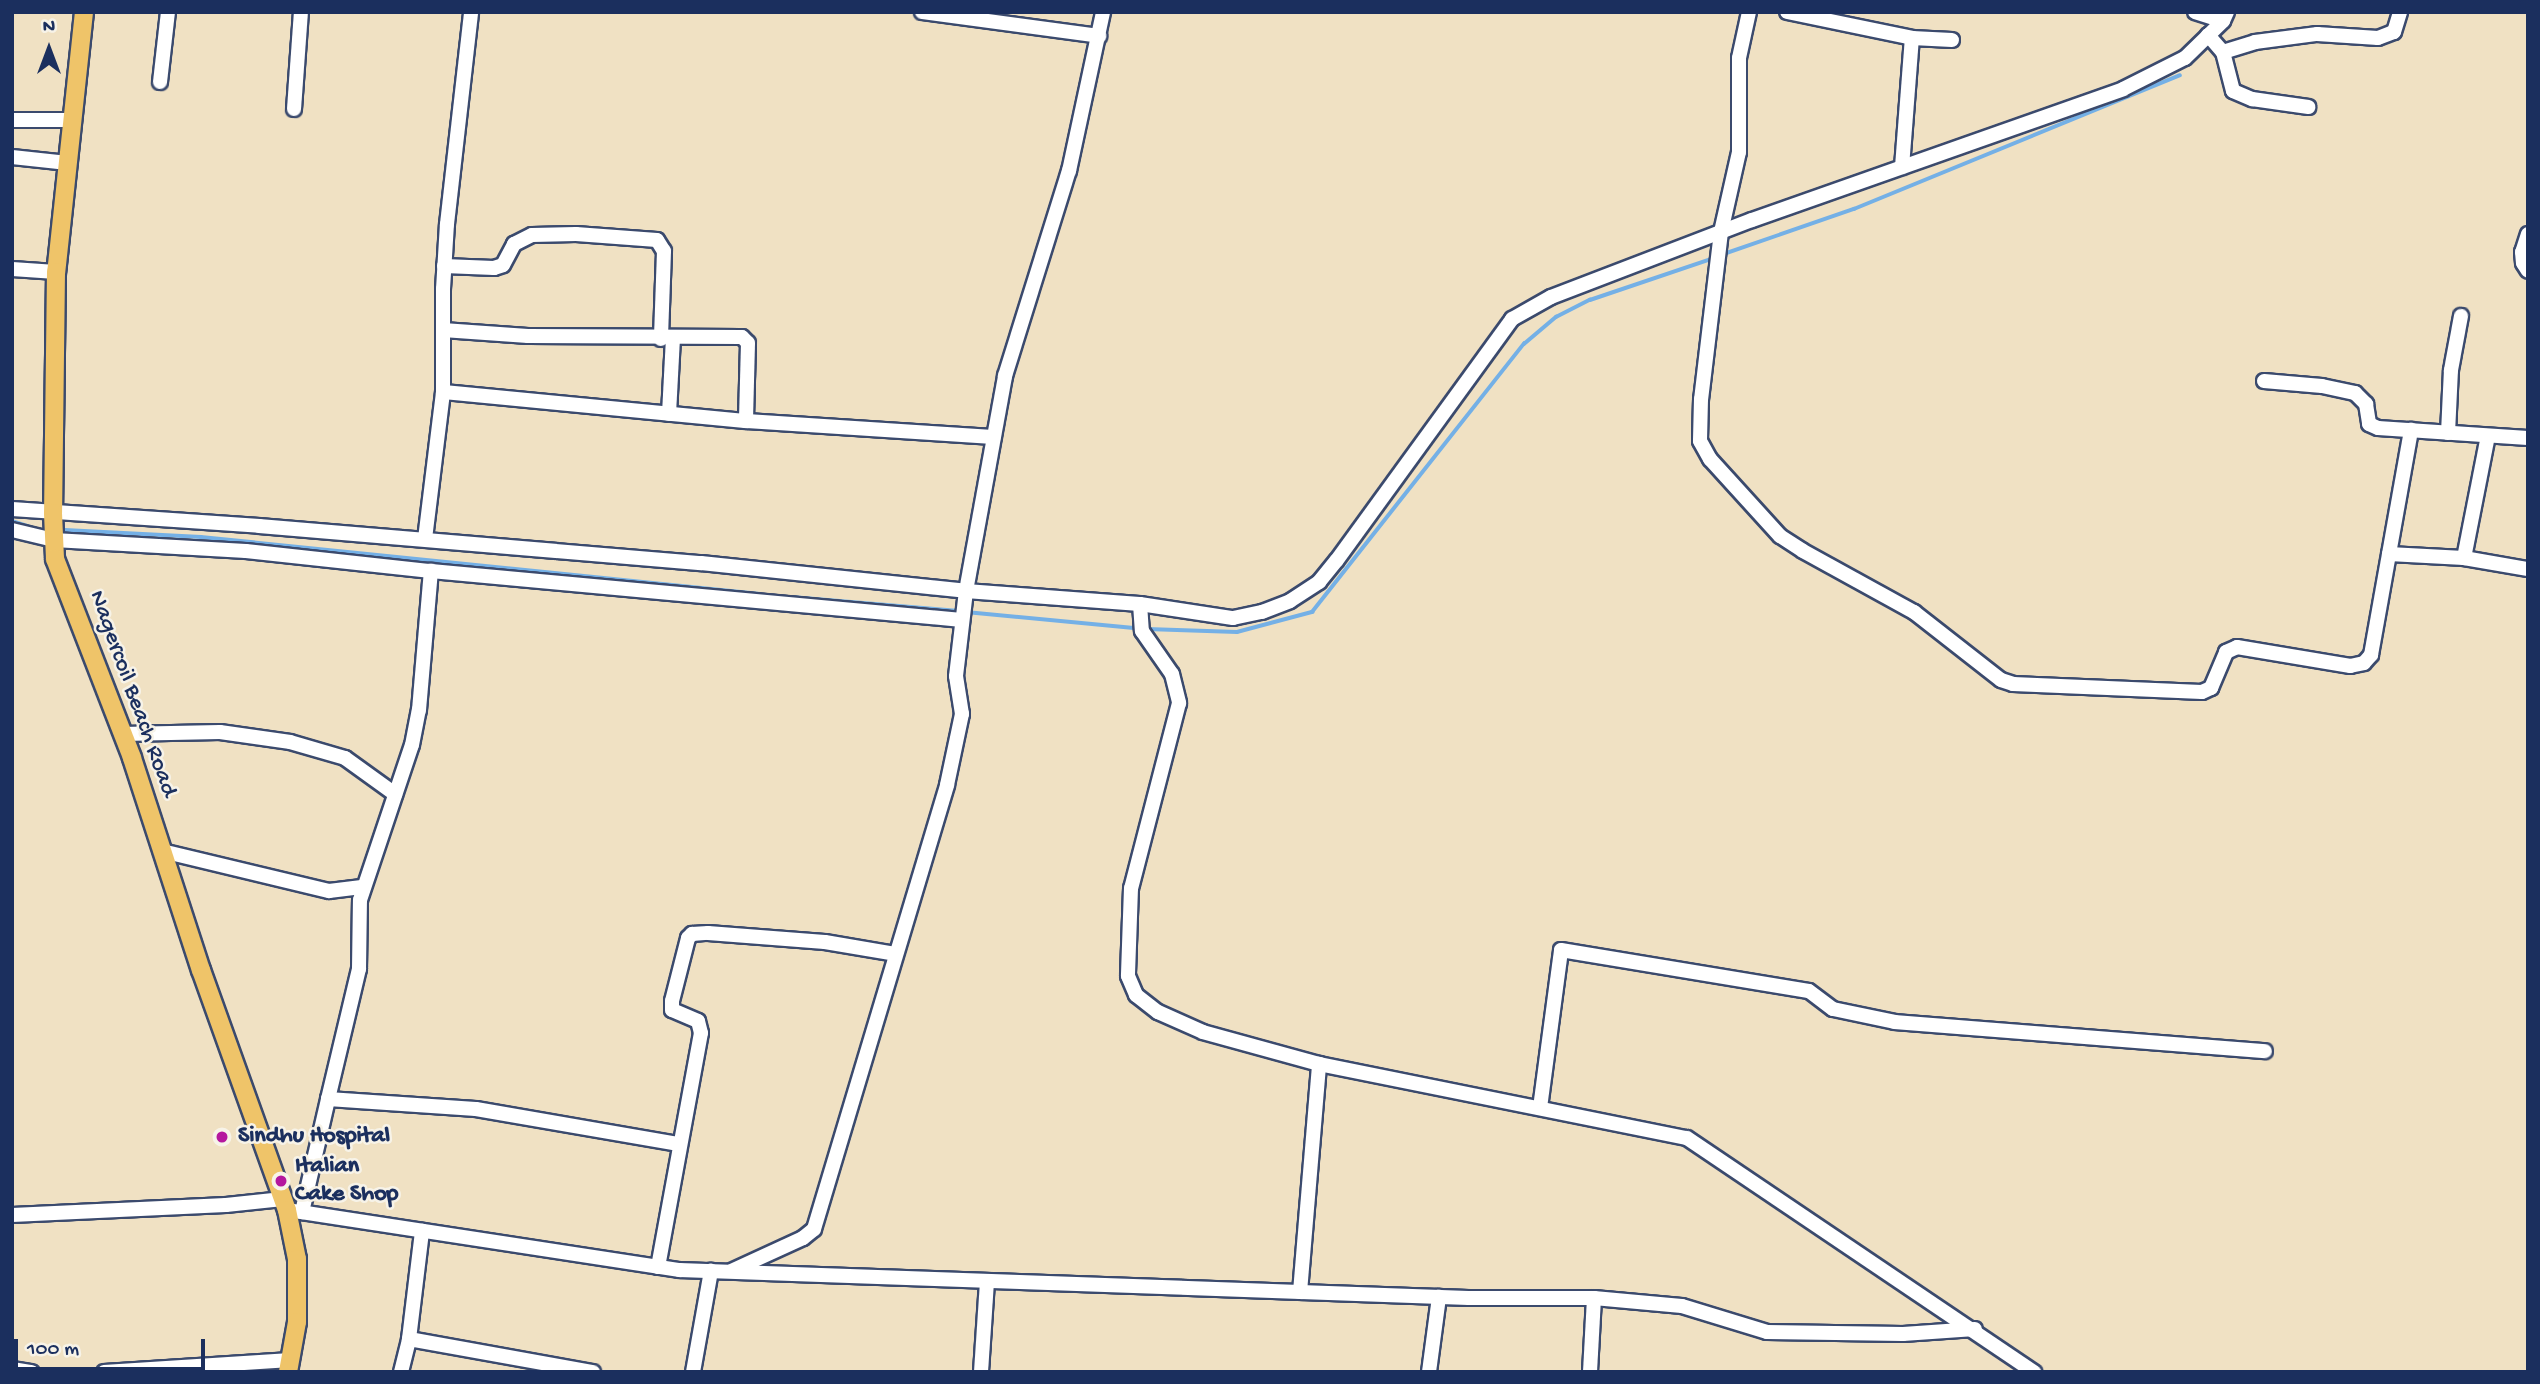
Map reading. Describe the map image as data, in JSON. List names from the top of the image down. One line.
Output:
{"streets":{"main road":["Nagercoil Beach Road"]},"places":["Sindhu Hospital","Italian Cake Shop"],"scale_bar":"100 m","north":"top"}
